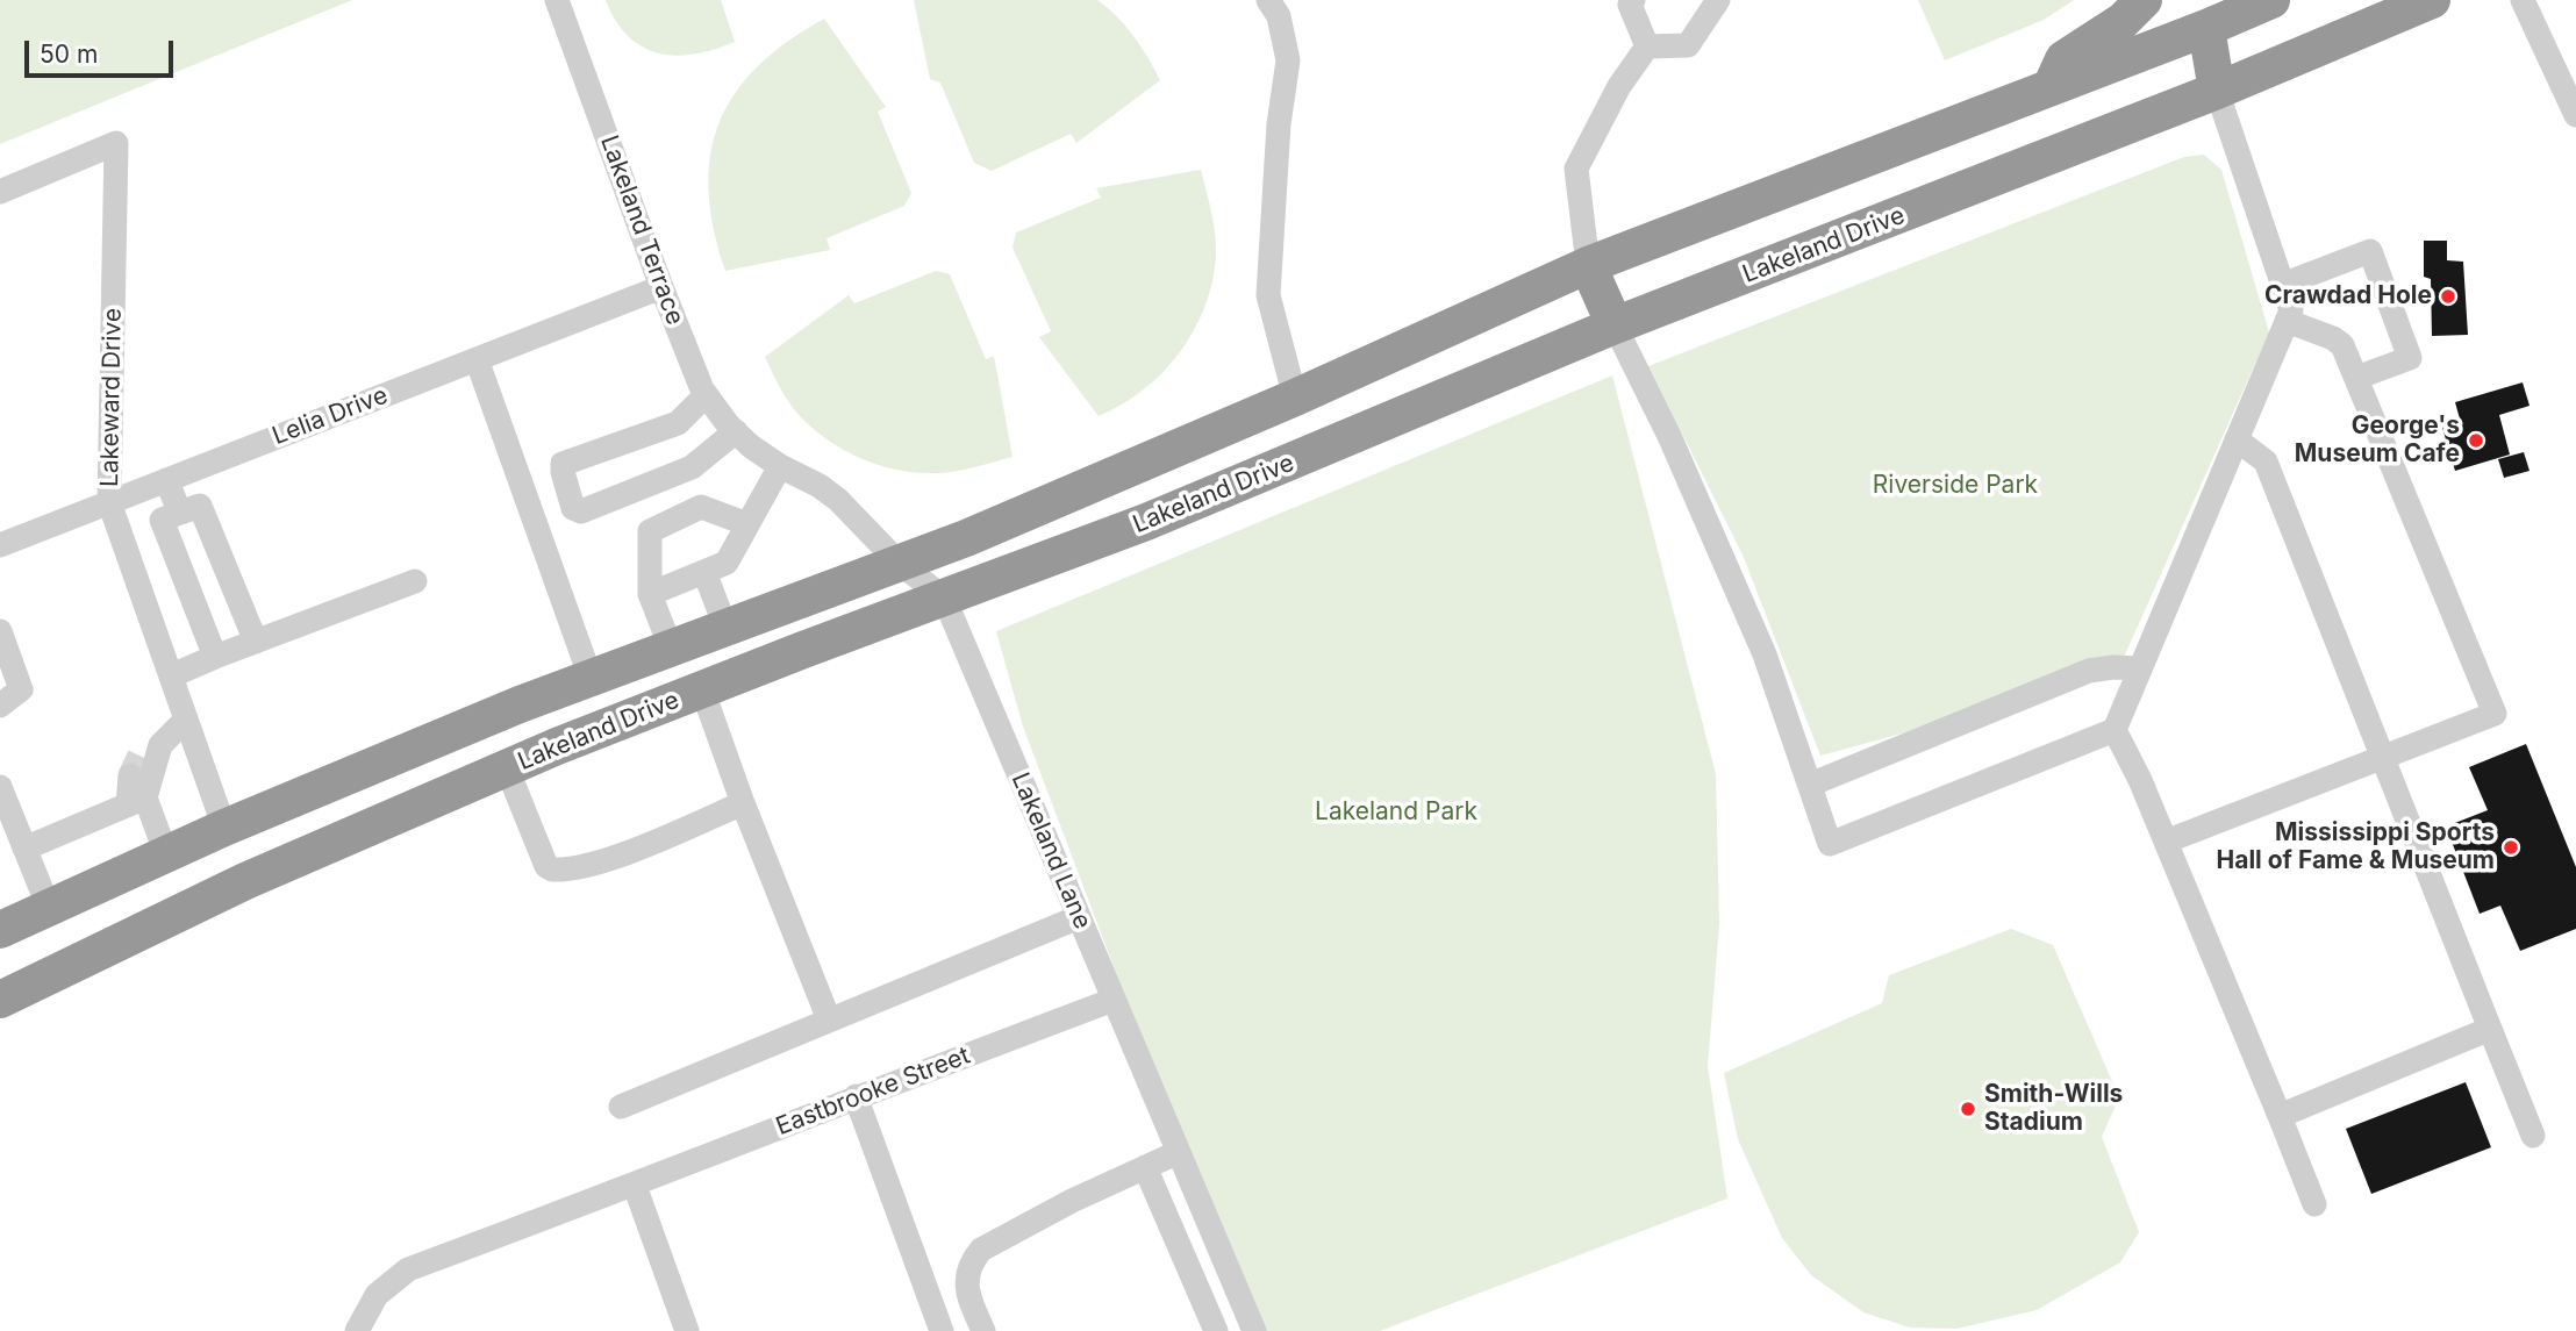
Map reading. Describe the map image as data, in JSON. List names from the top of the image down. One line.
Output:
{"streets":{"highway":["Lakeland Drive"],"street":["Lakeland Terrace","Lakeward Drive","Lelia Drive","Lakeland Lane","Eastbrooke Street"]},"crossings":[["Lakeland Terrace","Lelia Drive"],["Lakeland Terrace","Lakeland Lane"],["Lakeland Drive","Lakeland Lane"],["Lakeward Drive","Lelia Drive"],["Lakeland Lane","Eastbrooke Street"]],"parks":["Riverside Park","Lakeland Park"],"places":["Crawdad Hole","George's Museum Cafe","Mississippi Sports Hall of Fame & Museum","Smith-Wills Stadium"],"scale_bar":"50 m"}
